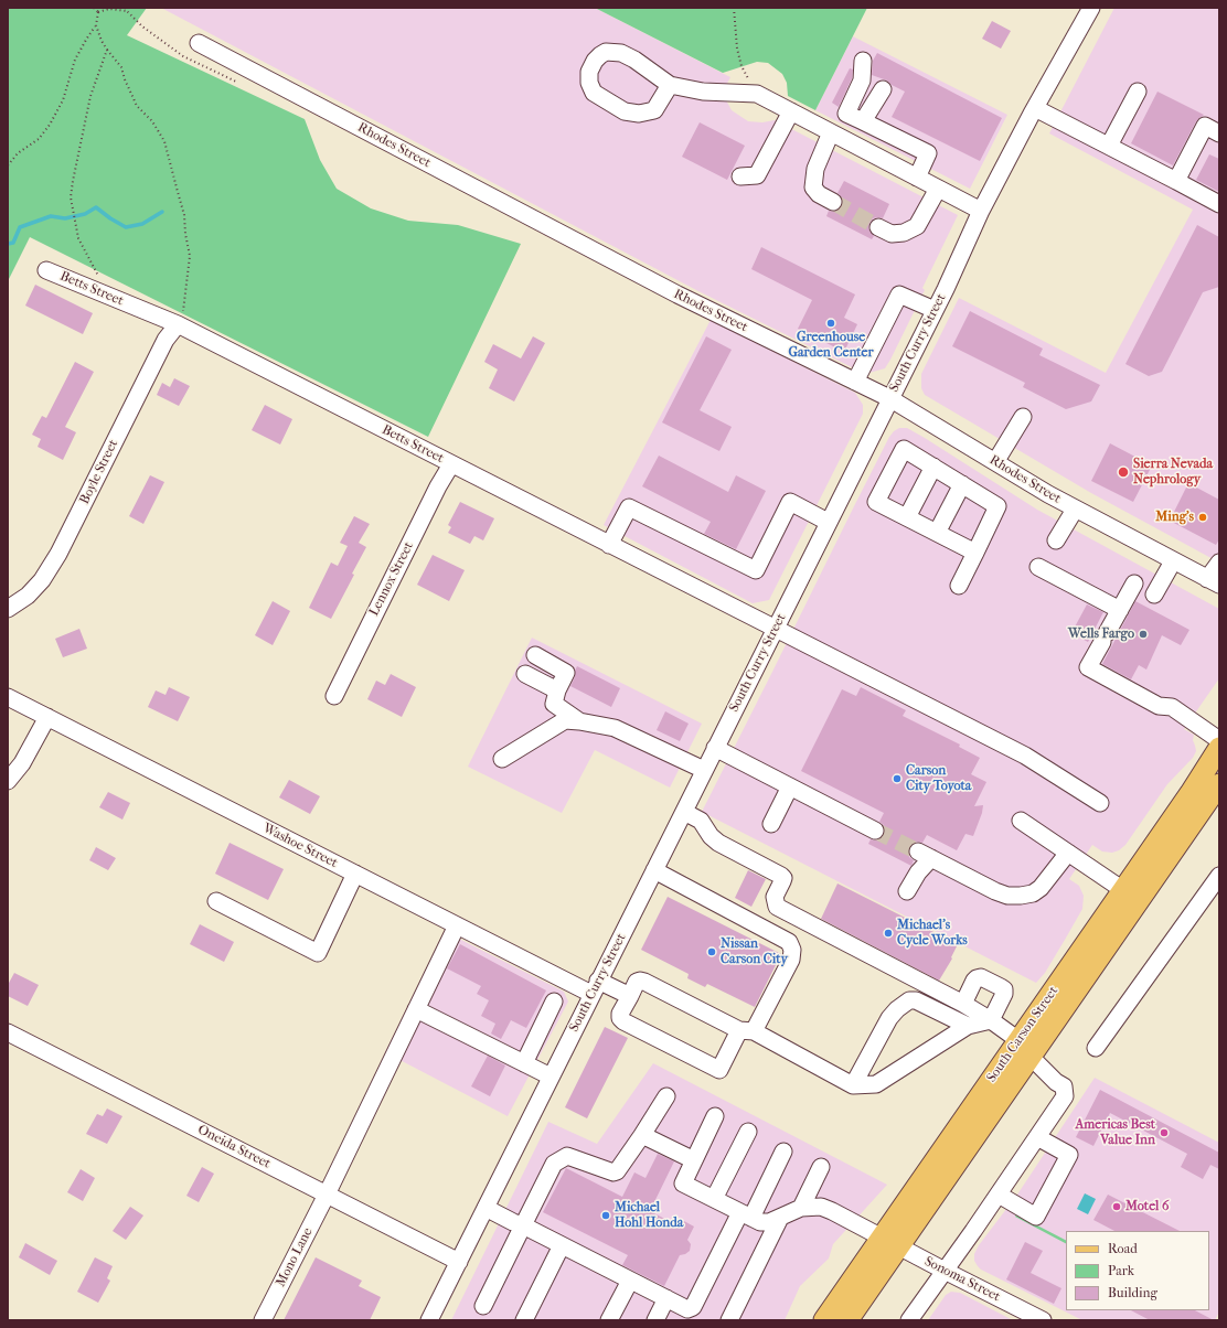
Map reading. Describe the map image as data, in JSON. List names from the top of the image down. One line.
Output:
{"streets":{"main road":["South Carson Street"],"street":["Rhodes Street","Betts Street","South Curry Street","Boyle Street","Lennox Street","Washoe Street","Oneida Street","Mono Lane","Sonoma Street"]},"crossings":[["Rhodes Street","South Curry Street"],["Betts Street","South Curry Street"],["Betts Street","Boyle Street"],["Betts Street","Lennox Street"],["South Curry Street","Washoe Street"],["South Curry Street","Oneida Street"],["Washoe Street","Mono Lane"],["South Carson Street","Sonoma Street"],["Oneida Street","Mono Lane"]],"places":["Greenhouse Garden Center","Sierra Nevada Nephrology","Ming's","Wells Fargo","Carson City Toyota","Michael's Cycle Works","Nissan Carson City","Americas Best Value Inn","Motel 6","Michael Hohl Honda"],"legend":["Road","Park","Building"]}
